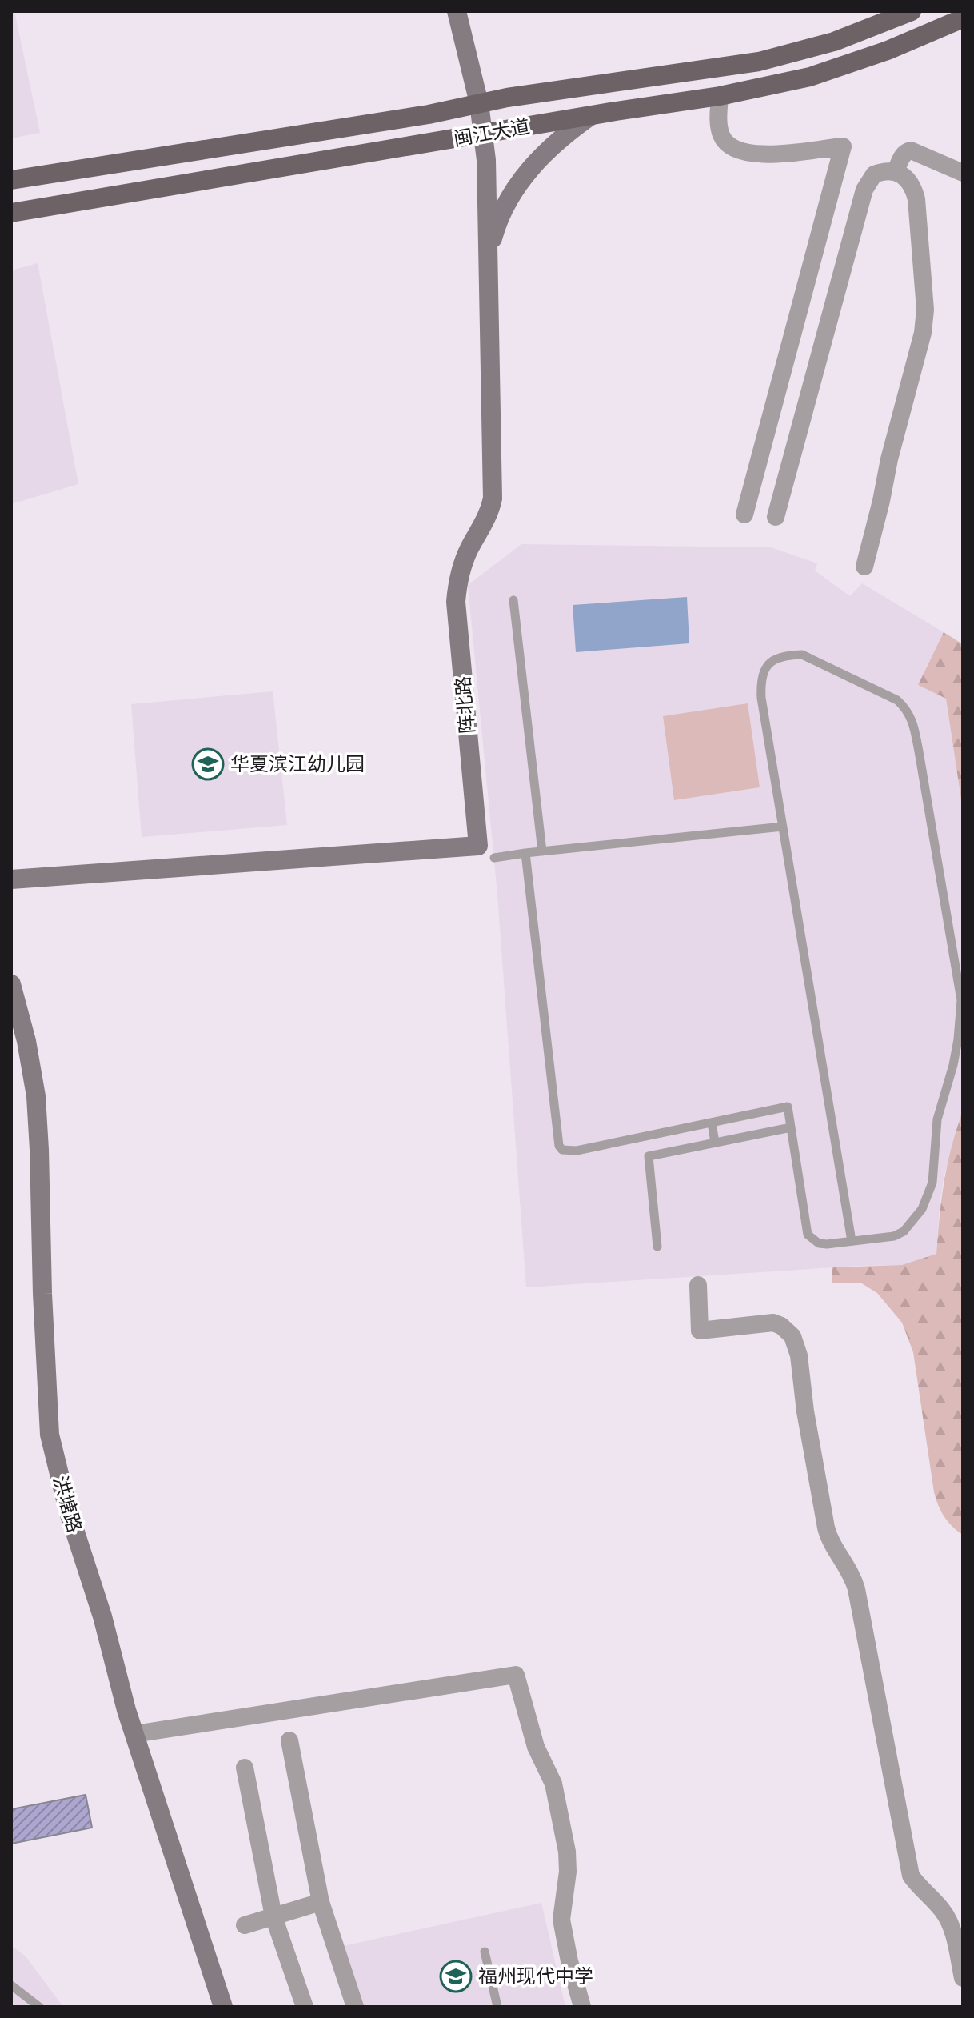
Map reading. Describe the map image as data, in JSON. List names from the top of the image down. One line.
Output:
{"streets":{"main road":["闽江大道"],"street":["阵北路","洪塘路"]},"crossings":[["闽江大道","阵北路"]],"places":{"school or university":["华夏滨江幼儿园","福州现代中学"]}}
